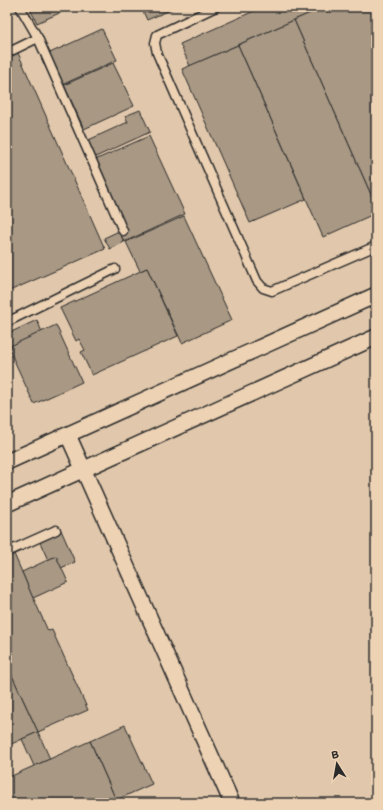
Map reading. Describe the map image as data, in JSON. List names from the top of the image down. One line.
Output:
{"north":"top"}
